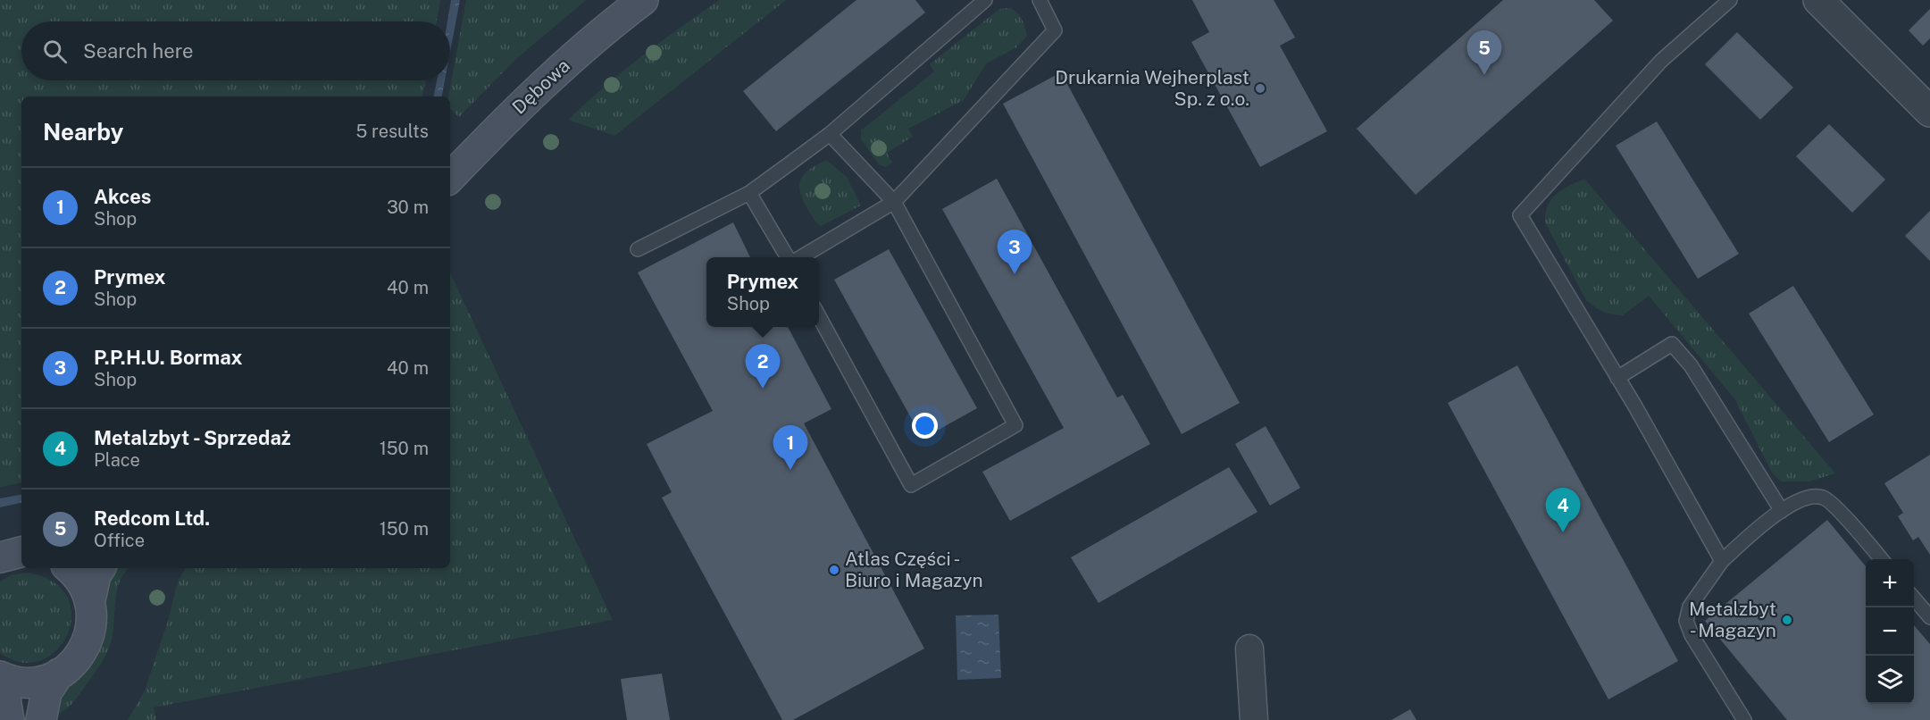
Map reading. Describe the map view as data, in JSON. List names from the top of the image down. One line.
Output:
{"streets":{"main road":["Dębowa"]},"places":["Drukarnia Wejherplast Sp. z o.o.","Atlas Części - Biuro i Magazyn","Metalzbyt - Magazyn"],"page":{"search":"Search here","pins":["5","3","2","1","4"],"heading":["Nearby","5 results"],"list":[{"mark":"1","name":"Akces","note":"Shop","value":"30 m"},{"mark":"2","name":"Prymex","note":"Shop","value":"40 m"},{"mark":"3","name":"P.P.H.U. Bormax","note":"Shop","value":"40 m"},{"mark":"4","name":"Metalzbyt - Sprzedaż","note":"Place","value":"150 m"},{"mark":"5","name":"Redcom Ltd.","note":"Office","value":"150 m"}],"popup":["Prymex","Shop"],"map_buttons":["+","−"]}}
